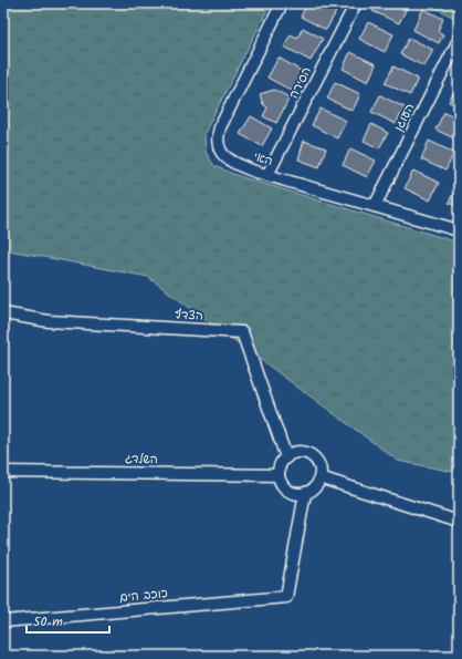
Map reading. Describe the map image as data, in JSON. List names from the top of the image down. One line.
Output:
{"streets":{"street":["הסירה","העוגן","האי","הצדף","השלדג","כוכב הים"]},"crossings":[["הסירה","האי"],["העוגן","האי"],["הצדף","השלדג"],["הצדף","כוכב הים"],["השלדג","כוכב הים"]],"scale_bar":"50 m"}
